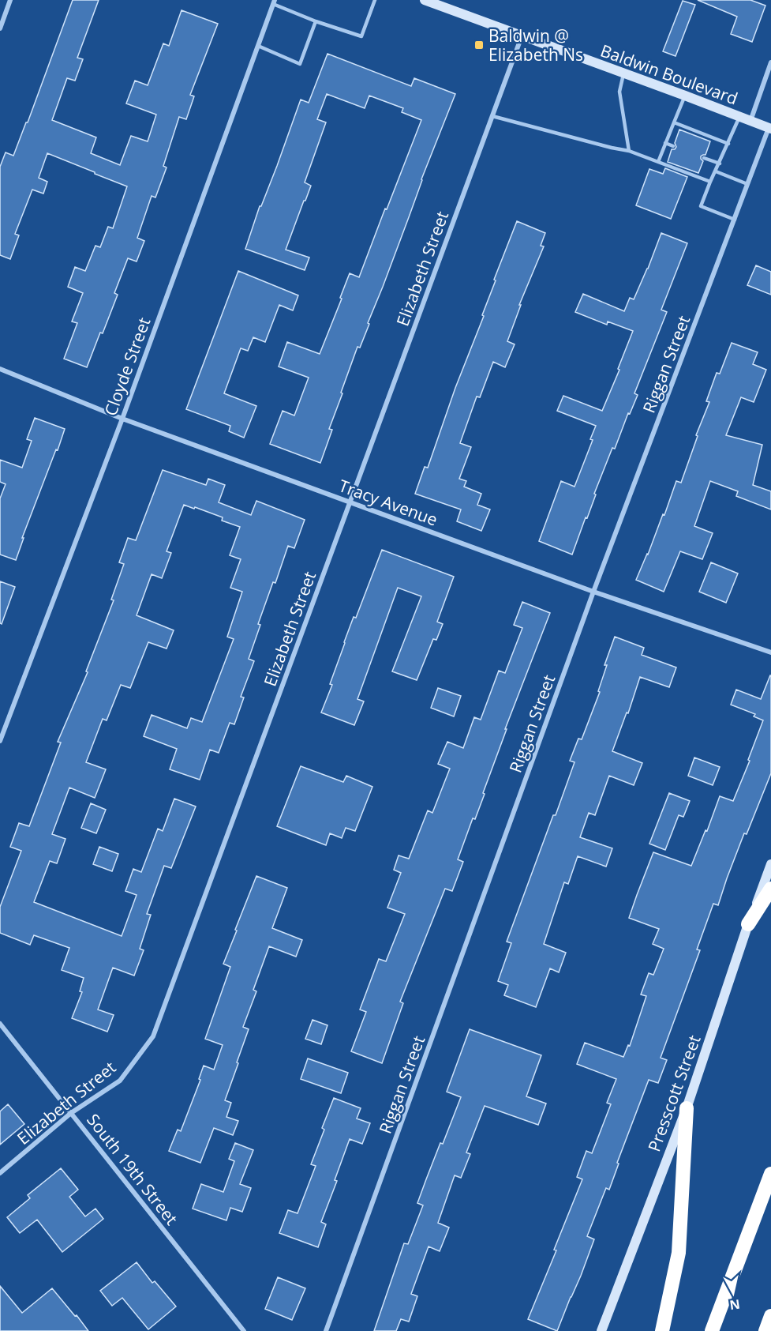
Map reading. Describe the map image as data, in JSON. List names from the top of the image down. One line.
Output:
{"streets":{"main road":["Baldwin Boulevard","Presscott Street"],"street":["Elizabeth Street","Riggan Street","Cloyde Street","Tracy Avenue","South 19th Street"]},"crossings":[["Baldwin Boulevard","Elizabeth Street"],["Baldwin Boulevard","Riggan Street"],["Elizabeth Street","Tracy Avenue"],["Elizabeth Street","South 19th Street"],["Riggan Street","Tracy Avenue"],["Cloyde Street","Tracy Avenue"]],"places":{"transit":["Baldwin @ Elizabeth Ns"]},"north":"bottom"}
